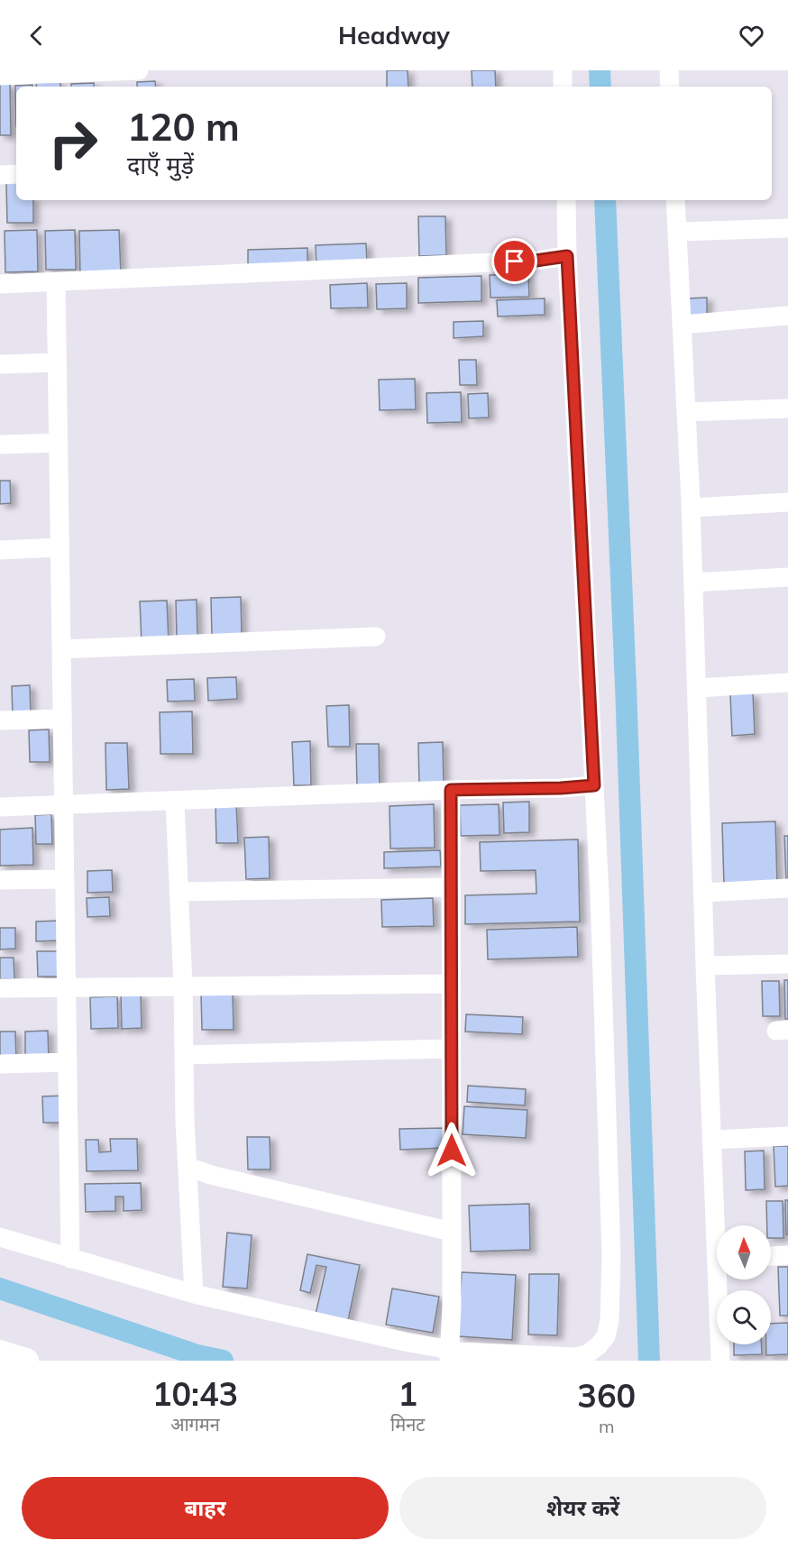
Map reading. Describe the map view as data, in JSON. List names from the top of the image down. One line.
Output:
{"north":"top","page":{"header":"Headway","turn":["120 m","दाएँ मुड़ें"],"eta":["10:43","आगमन","1","मिनट","360","m"],"buttons":["बाहर","शेयर करें"]}}
